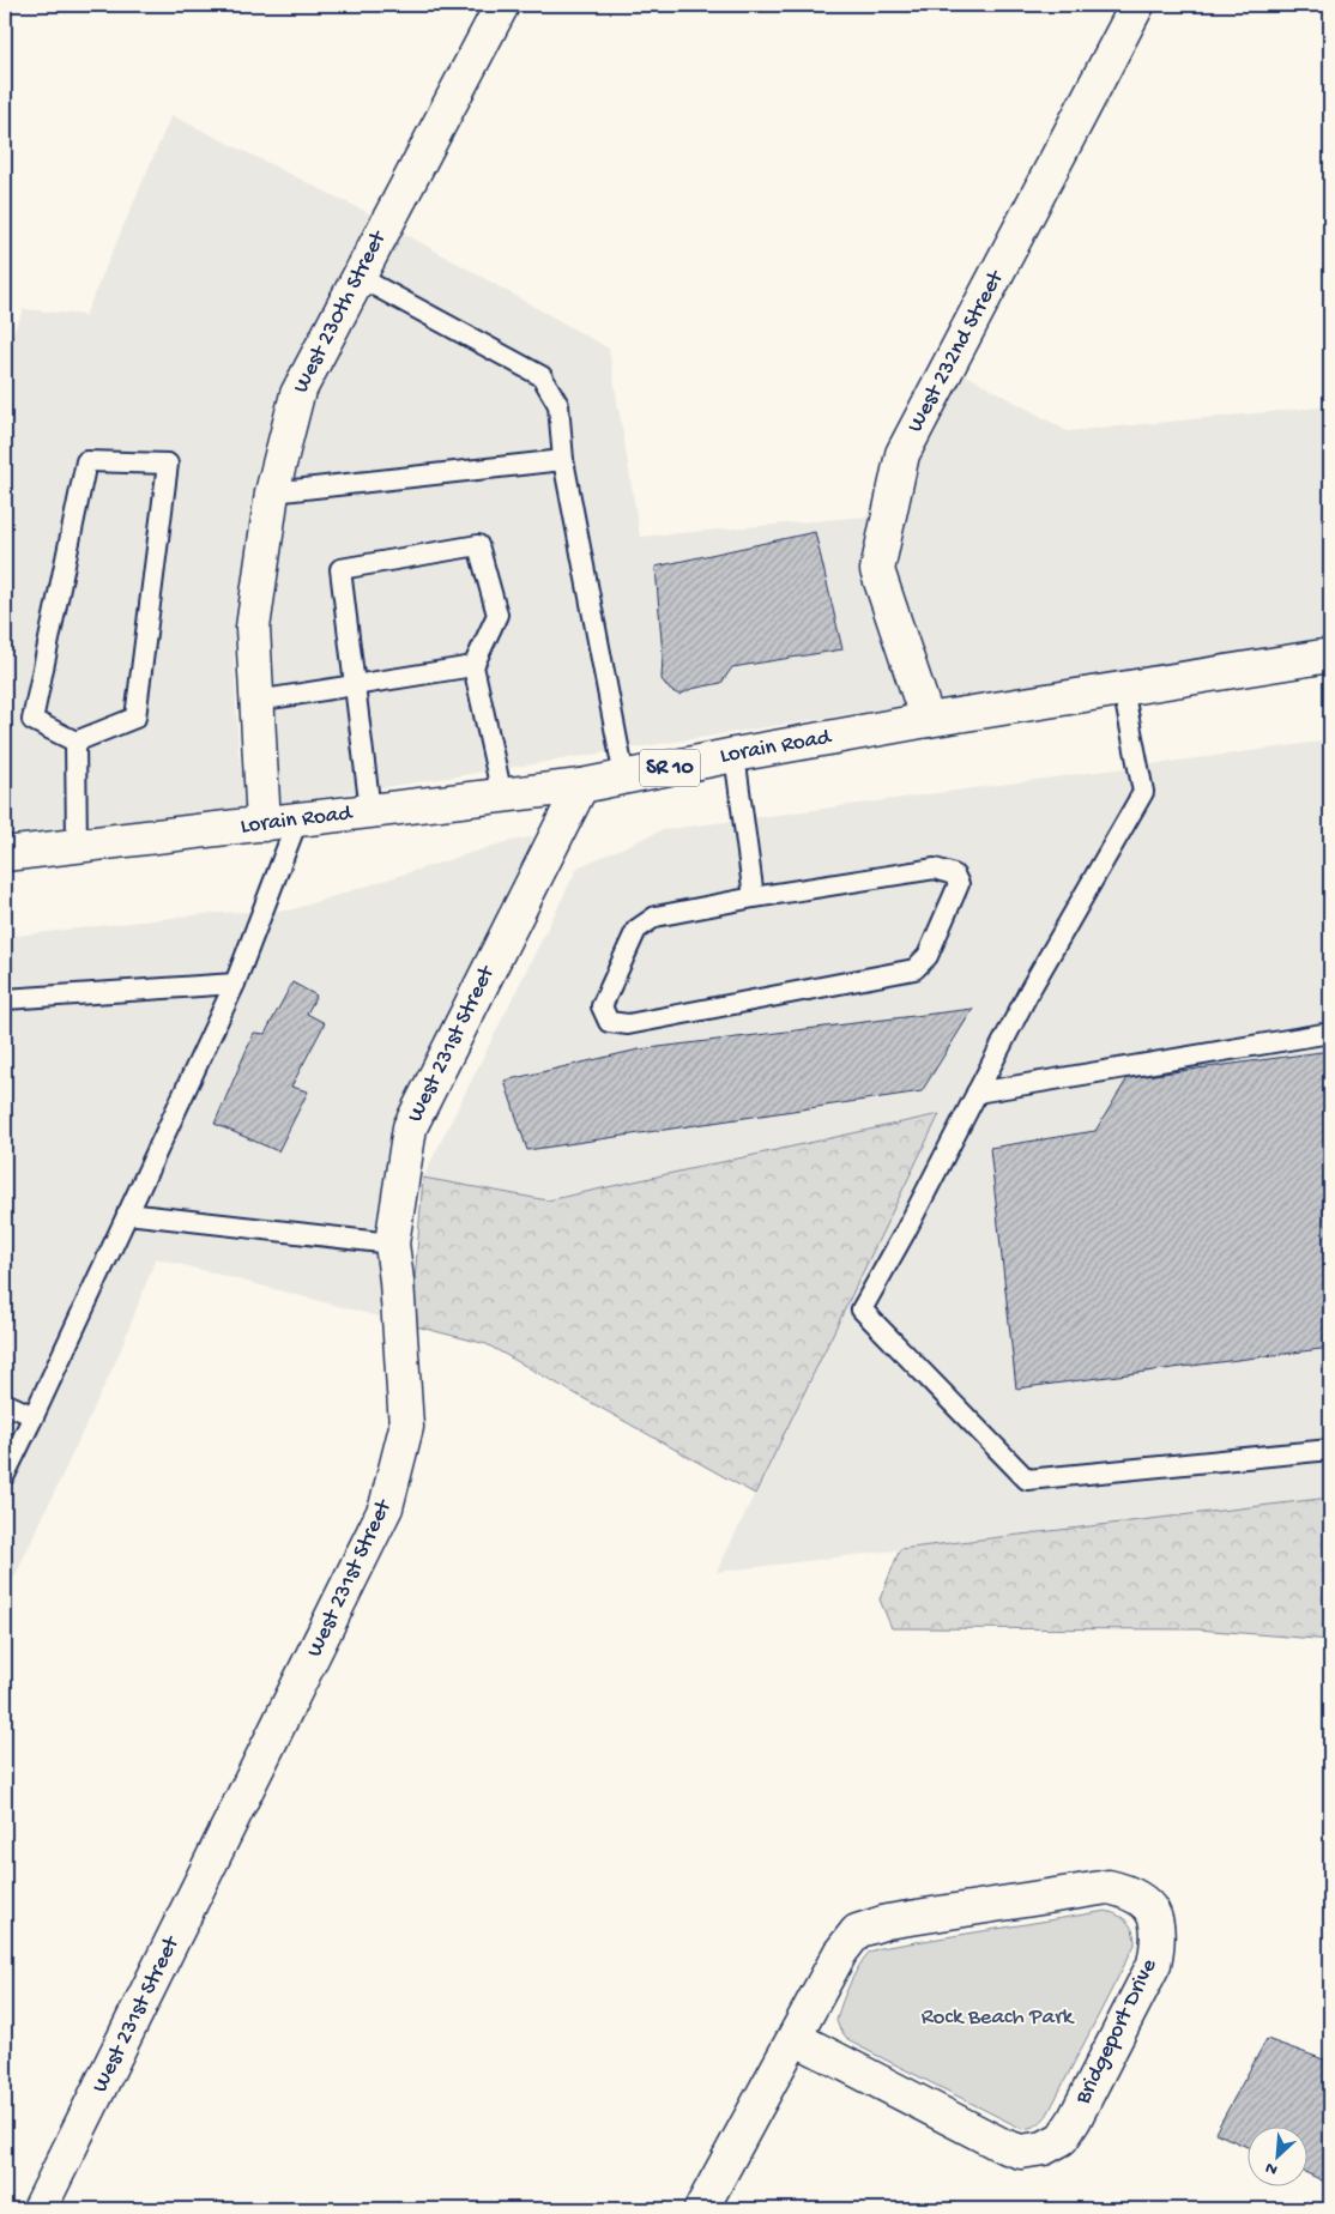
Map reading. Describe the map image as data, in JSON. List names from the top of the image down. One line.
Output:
{"streets":{"street":["West 230th Street","West 232nd Street","Lorain Road","SR 10","West 231st Street","Bridgeport Drive"]},"crossings":[["West 230th Street","Lorain Road"],["West 232nd Street","Lorain Road"],["Lorain Road","West 231st Street"]],"parks":["Rock Beach Park"],"north":"bottom left"}
